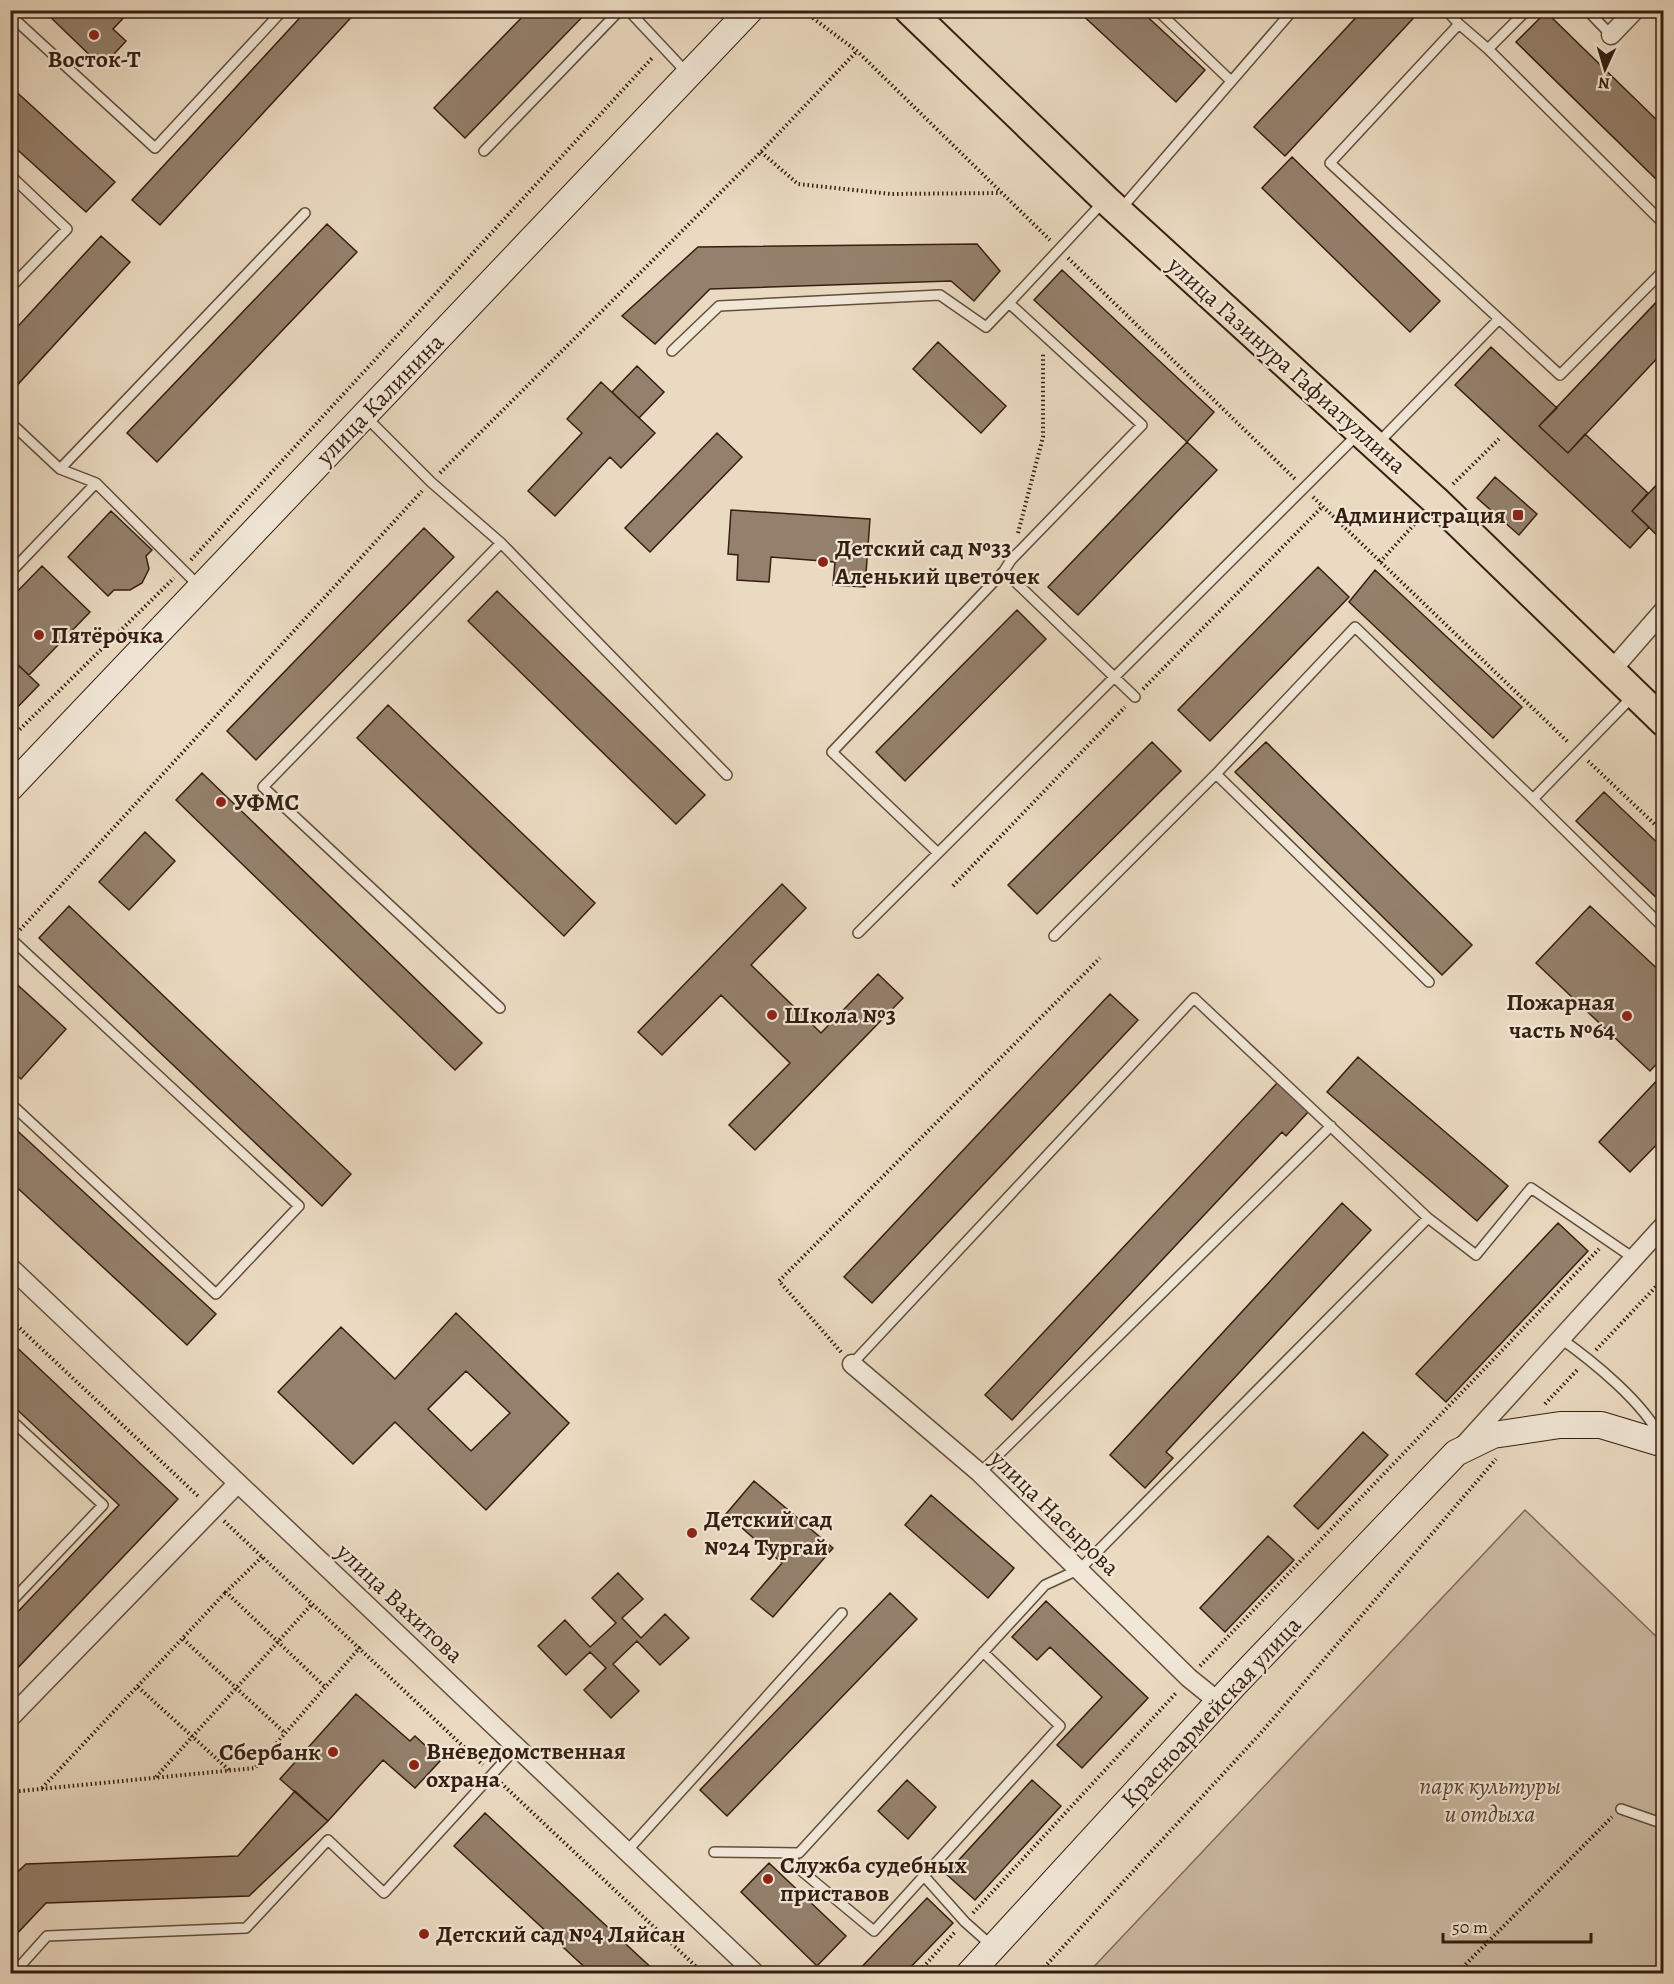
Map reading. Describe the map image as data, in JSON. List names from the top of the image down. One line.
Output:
{"streets":{"main road":["улица Газинура Гафиатуллина"],"street":["улица Калинина","улица Насырова","улица Вахитова","Красноармейская улица"]},"crossings":[["улица Насырова","Красноармейская улица"]],"parks":["парк культуры и отдыха"],"places":{"other":["Восток-Т","Детский сад №33 Аленький цветочек","Пятёрочка","УФМС","Школа №3","Пожарная часть №64","Детский сад №24 Тургай","Сбербанк","Вневедомственная охрана","Служба судебных приставов","Детский сад №4 Ляйсан"],"transit":["Администрация"]},"scale_bar":"50 m","north":"bottom"}
